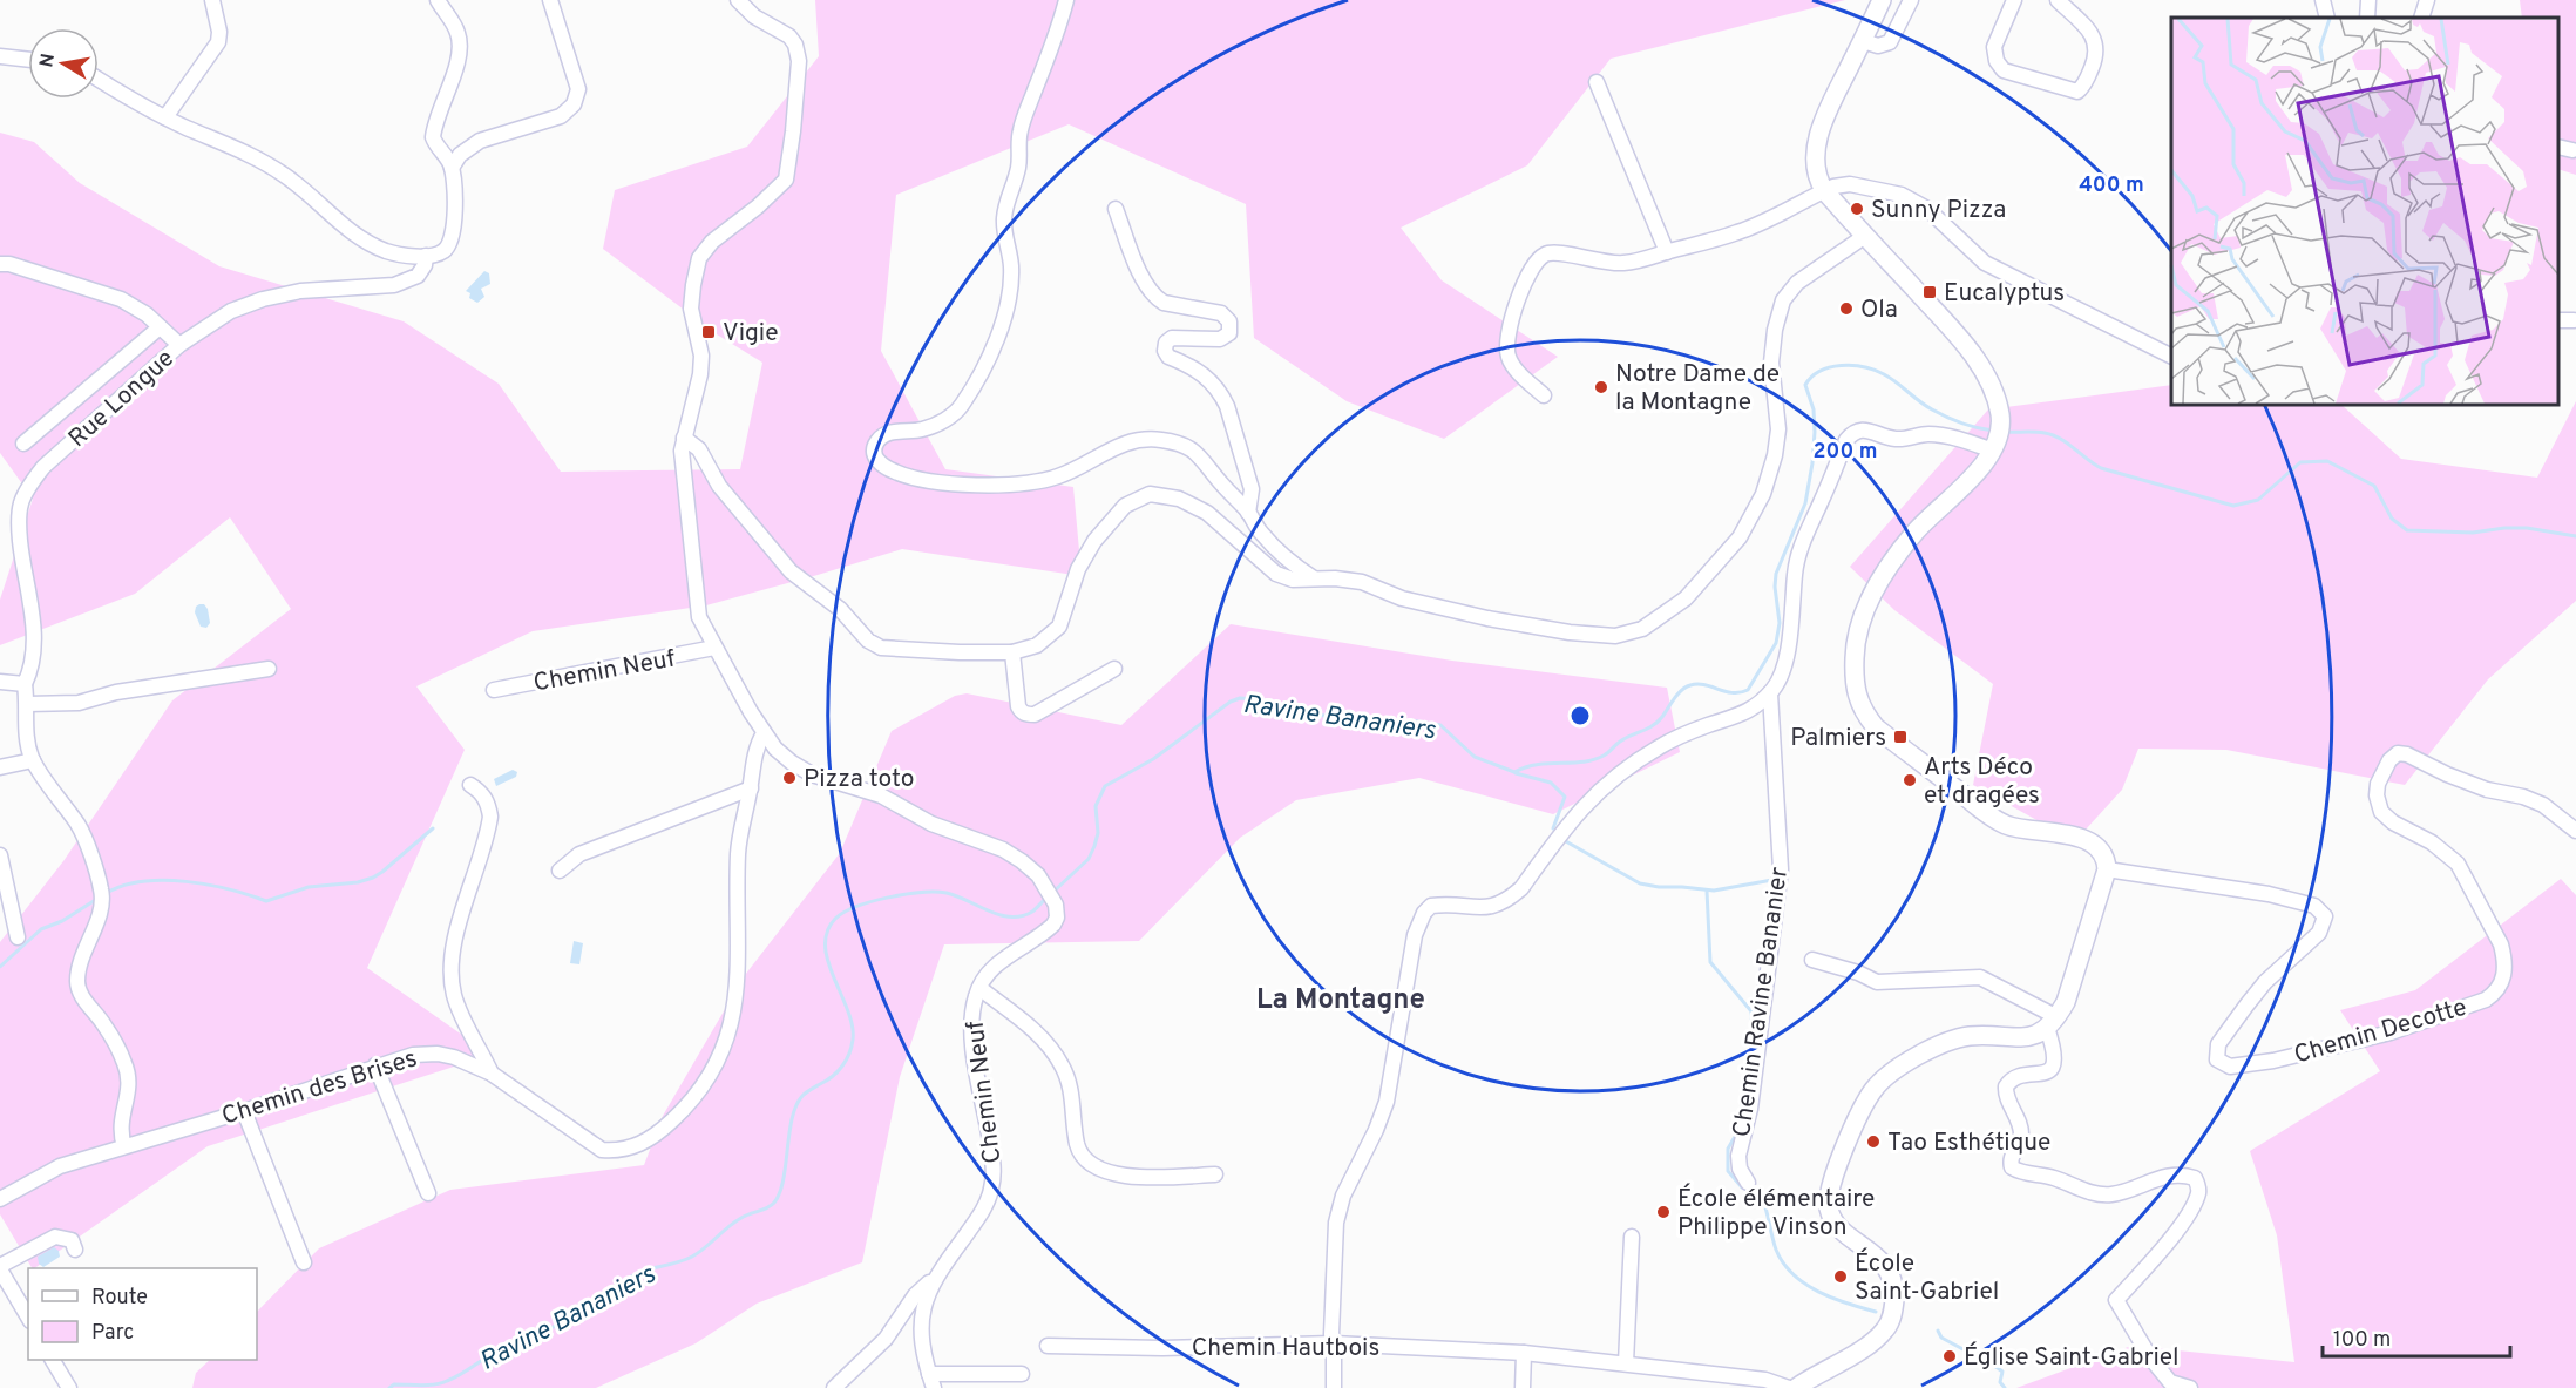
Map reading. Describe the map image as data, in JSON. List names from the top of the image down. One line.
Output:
{"streets":{"street":["Rue Longue","Chemin Neuf","Chemin Ravine Bananier","Chemin Decotte","Chemin des Brises","Chemin Hautbois"]},"districts":["La Montagne"],"water":["Ravine Bananiers"],"places":{"other":["Sunny Pizza","Ola","Notre Dame de la Montagne","Pizza toto","Arts Déco et dragées","Tao Esthétique","École élémentaire Philippe Vinson","École Saint-Gabriel","Église Saint-Gabriel"],"transit":["Eucalyptus","Vigie","Palmiers"]},"legend":["Route","Parc"],"scale_bar":"100 m","north":"left","rings":["400 m","200 m"]}
